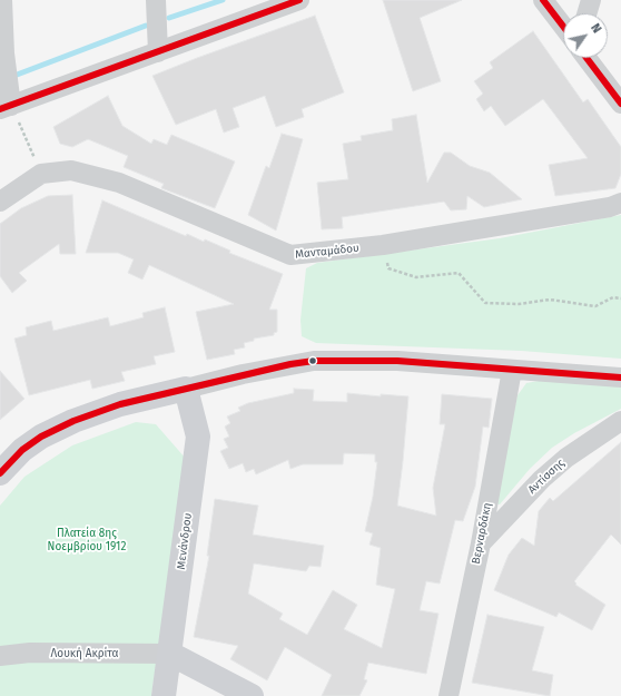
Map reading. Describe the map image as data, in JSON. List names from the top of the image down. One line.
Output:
{"streets":{"street":["Μανταμάδου","Αντίσσης","Βερναρδάκη","Μενάνδρου","Λουκή Ακρίτα"]},"crossings":[["Αντίσσης","Βερναρδάκη"],["Μενάνδρου","Λουκή Ακρίτα"]],"parks":["Πλατεία 8ης Νοεμβρίου 1912"],"north":"top right"}
